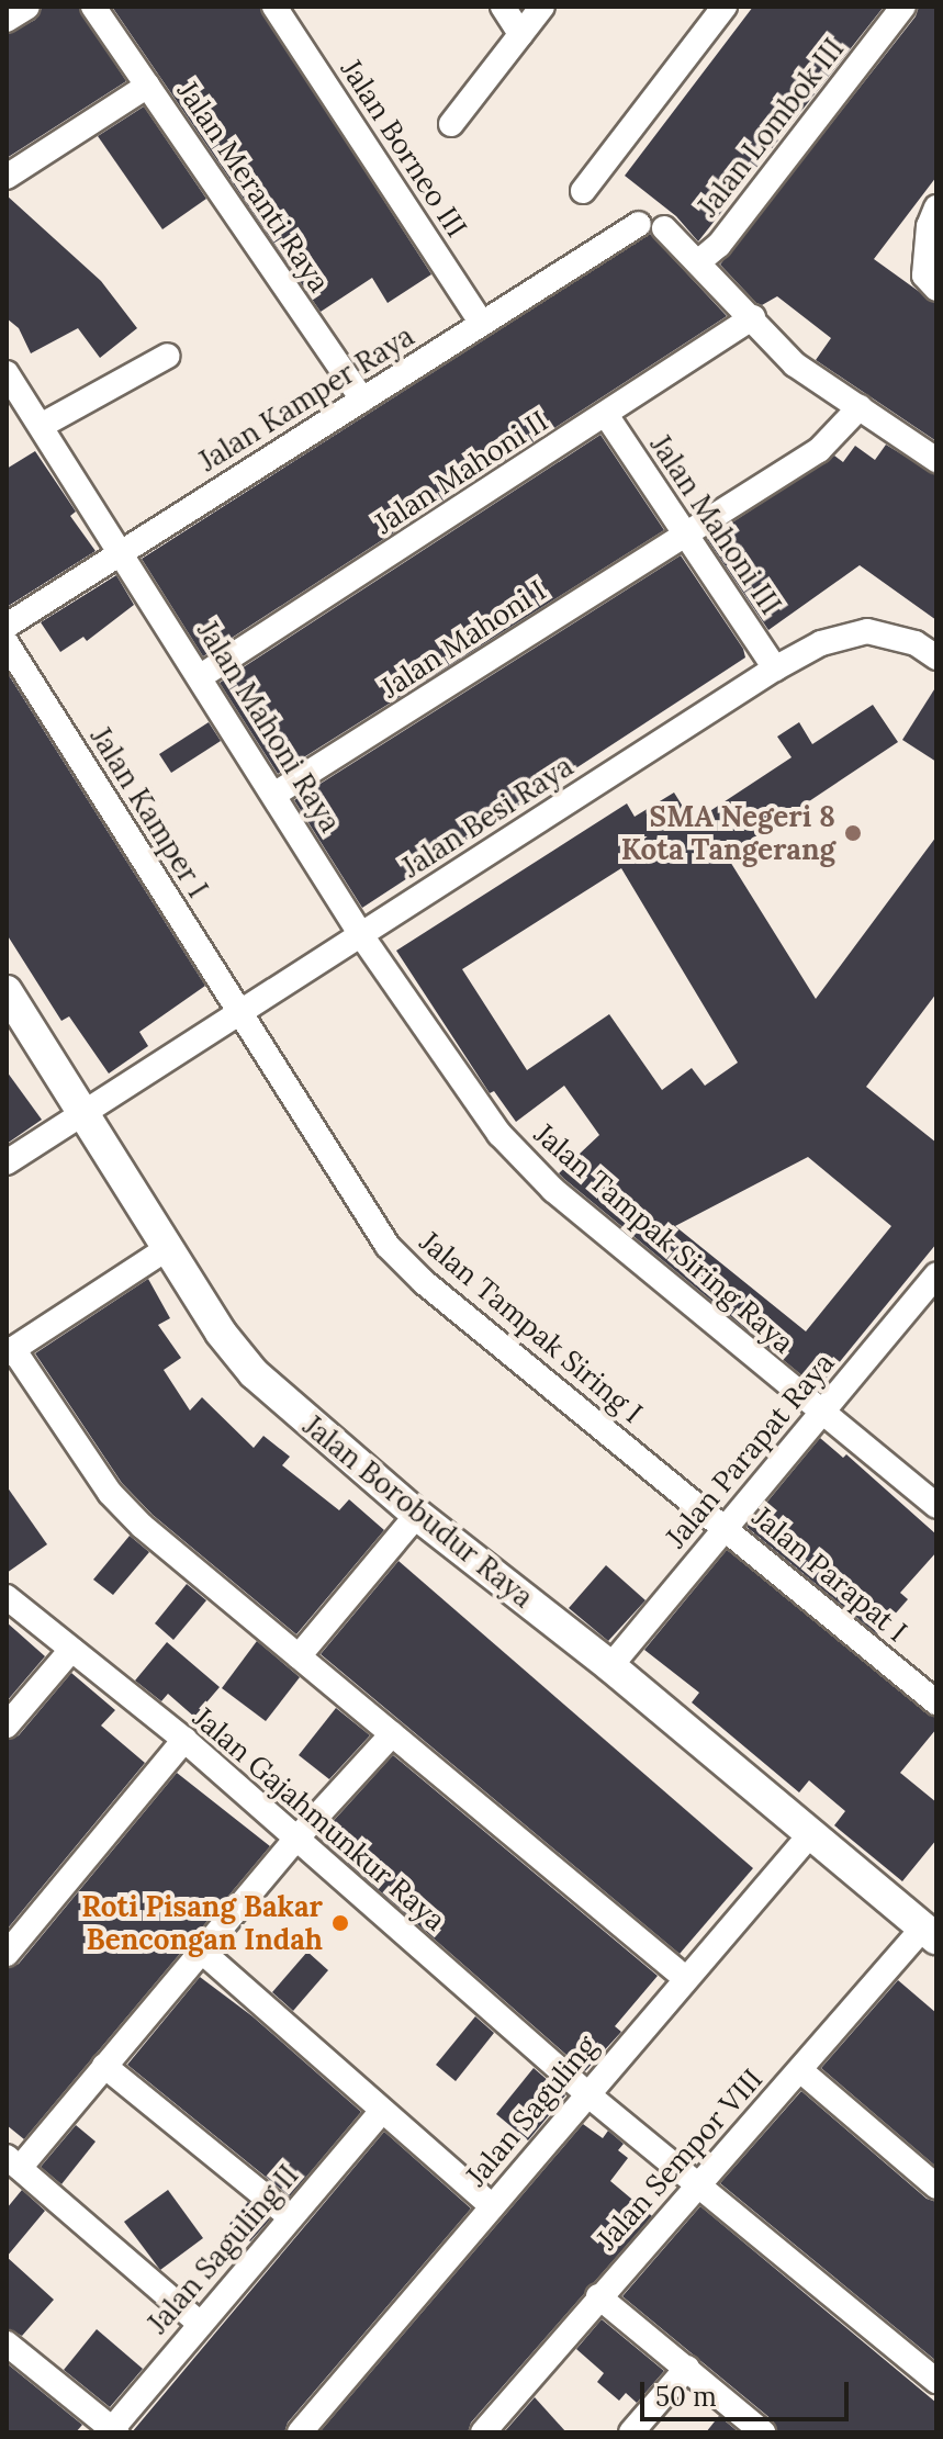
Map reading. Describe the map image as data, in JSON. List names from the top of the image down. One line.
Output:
{"streets":{"street":["Jalan Lombok III","Jalan Borneo III","Jalan Meranti Raya","Jalan Kamper Raya","Jalan Mahoni II","Jalan Mahoni III","Jalan Mahoni I","Jalan Mahoni Raya","Jalan Kamper I","Jalan Besi Raya","Jalan Tampak Siring Raya","Jalan Tampak Siring I","Jalan Parapat Raya","Jalan Borobudur Raya","Jalan Parapat I","Jalan Gajahmunkur Raya","Jalan Saguling","Jalan Sempor VIII","Jalan Saguling II"]},"crossings":[["Jalan Borneo III","Jalan Kamper Raya"],["Jalan Meranti Raya","Jalan Kamper Raya"],["Jalan Kamper Raya","Jalan Mahoni Raya"],["Jalan Mahoni II","Jalan Mahoni III"],["Jalan Mahoni II","Jalan Mahoni Raya"],["Jalan Mahoni III","Jalan Mahoni I"],["Jalan Mahoni III","Jalan Besi Raya"],["Jalan Mahoni I","Jalan Mahoni Raya"],["Jalan Mahoni Raya","Jalan Besi Raya"],["Jalan Mahoni Raya","Jalan Tampak Siring Raya"],["Jalan Kamper I","Jalan Besi Raya"],["Jalan Kamper I","Jalan Tampak Siring I"],["Jalan Besi Raya","Jalan Tampak Siring Raya"],["Jalan Besi Raya","Jalan Tampak Siring I"],["Jalan Besi Raya","Jalan Borobudur Raya"],["Jalan Tampak Siring Raya","Jalan Parapat Raya"],["Jalan Tampak Siring I","Jalan Parapat Raya"],["Jalan Tampak Siring I","Jalan Parapat I"],["Jalan Parapat Raya","Jalan Borobudur Raya"],["Jalan Parapat Raya","Jalan Parapat I"],["Jalan Borobudur Raya","Jalan Saguling"],["Jalan Borobudur Raya","Jalan Sempor VIII"],["Jalan Gajahmunkur Raya","Jalan Saguling"],["Jalan Gajahmunkur Raya","Jalan Sempor VIII"]],"places":["SMA Negeri 8 Kota Tangerang","Roti Pisang Bakar Bencongan Indah"],"scale_bar":"50 m"}
